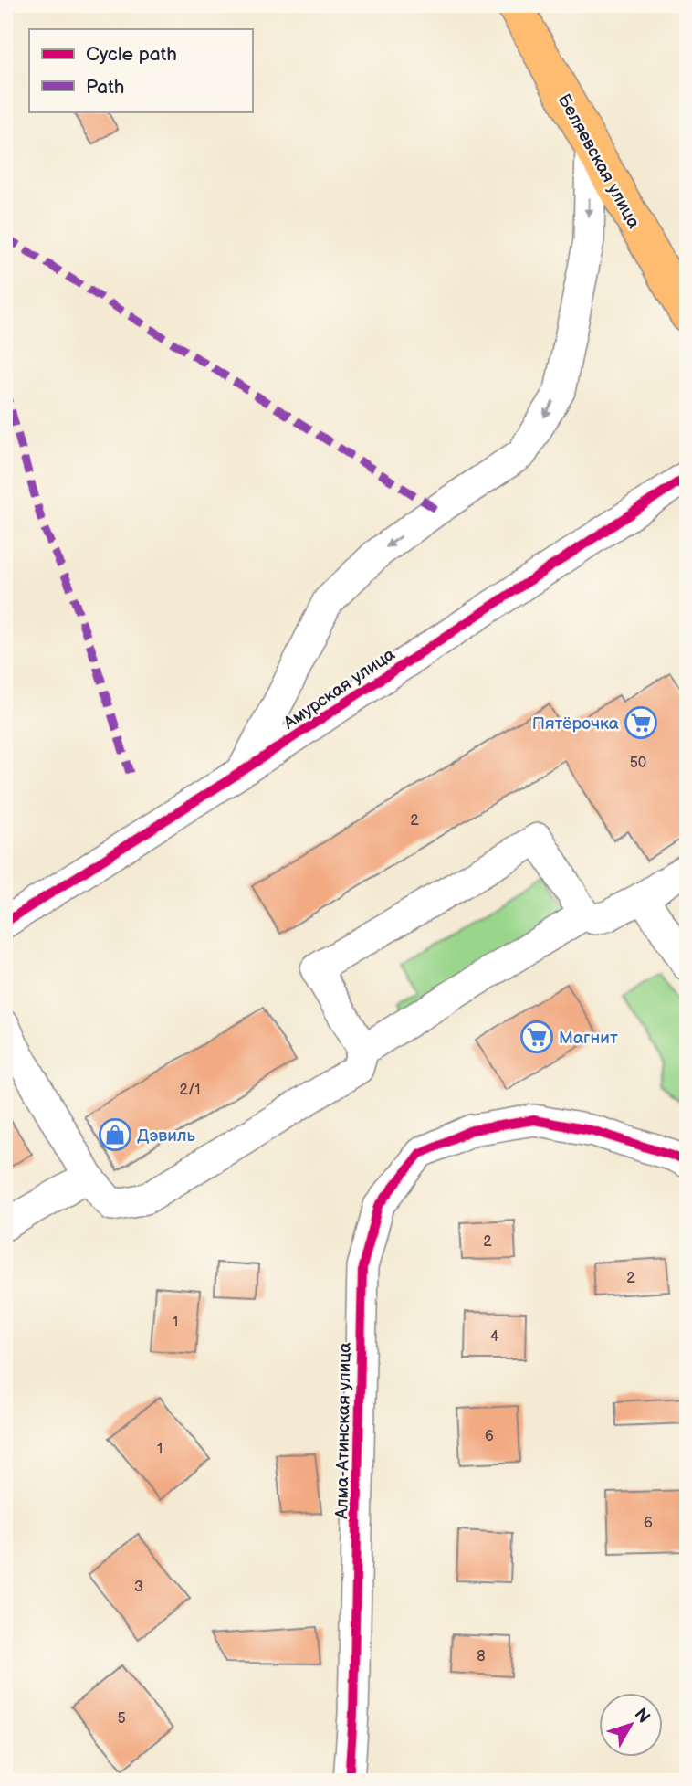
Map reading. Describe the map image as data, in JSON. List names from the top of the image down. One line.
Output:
{"streets":{"main road":["Беляевская улица"],"street":["Амурская улица","Алма-Атинская улица"]},"places":{"supermarket":["Пятёрочка","Магнит"],"shop":["Дэвиль"]},"house_numbers":["50","2","2/1","2","2","1","4","6","1","6","3","8","5"],"legend":["Cycle path","Path"],"north":"top right"}
